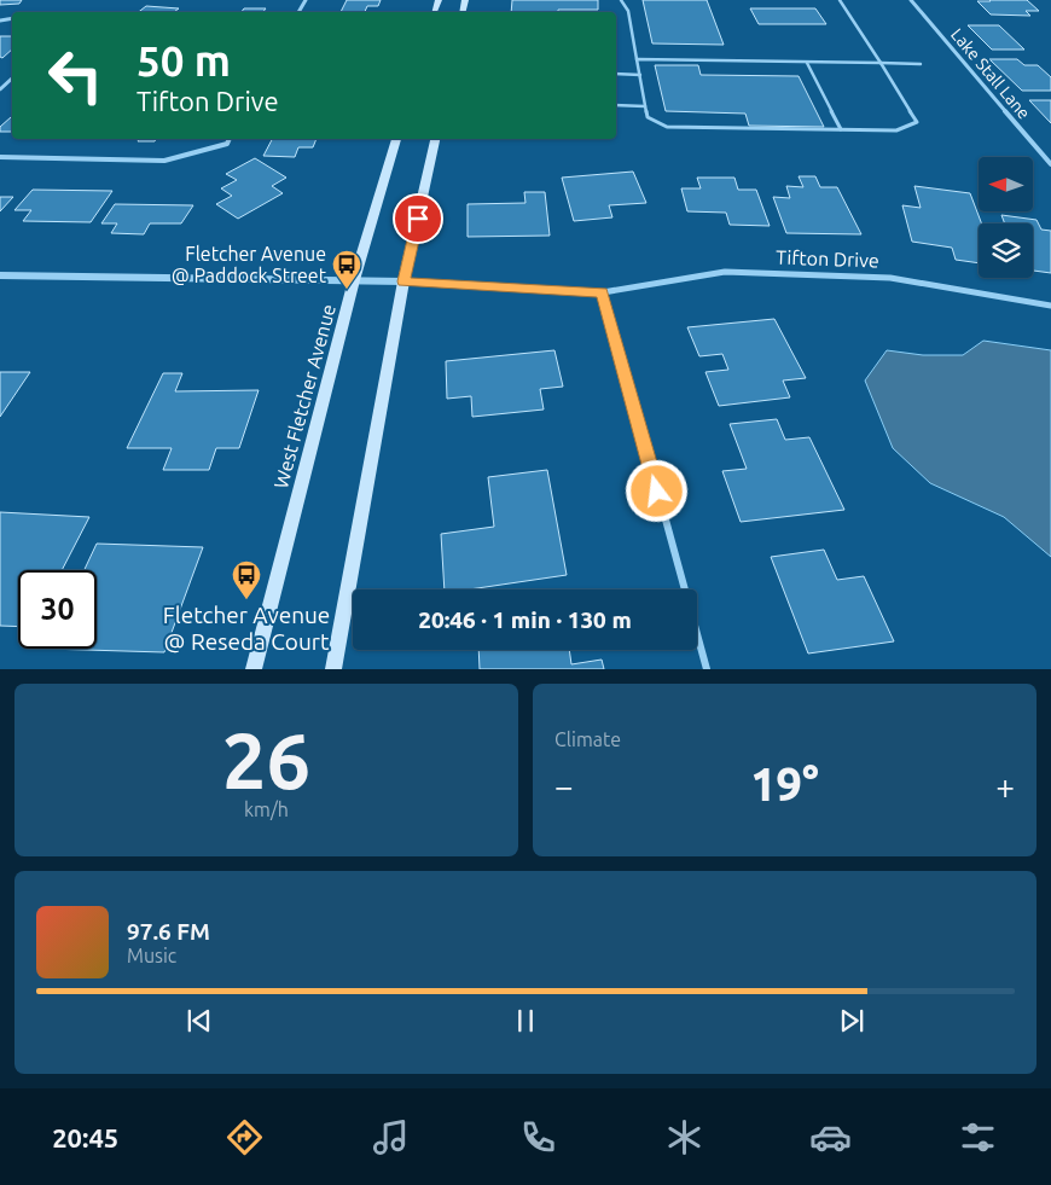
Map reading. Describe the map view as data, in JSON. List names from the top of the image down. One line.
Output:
{"streets":{"main road":["West Fletcher Avenue"],"street":["Lake Stall Lane","Tifton Drive"]},"places":{"bus stop":["Fletcher Avenue @ Paddock Street","Fletcher Avenue @ Reseda Court"]},"north":"left","page":{"turn":["50 m","Tifton Drive"],"limit":"30","trip":"20:46 · 1 min · 130 m","tile":[["26","km/h"],"Climate"],"heat":["−","19°","+"],"song":["97.6 FM","Music"],"tabs":"20:45"}}
